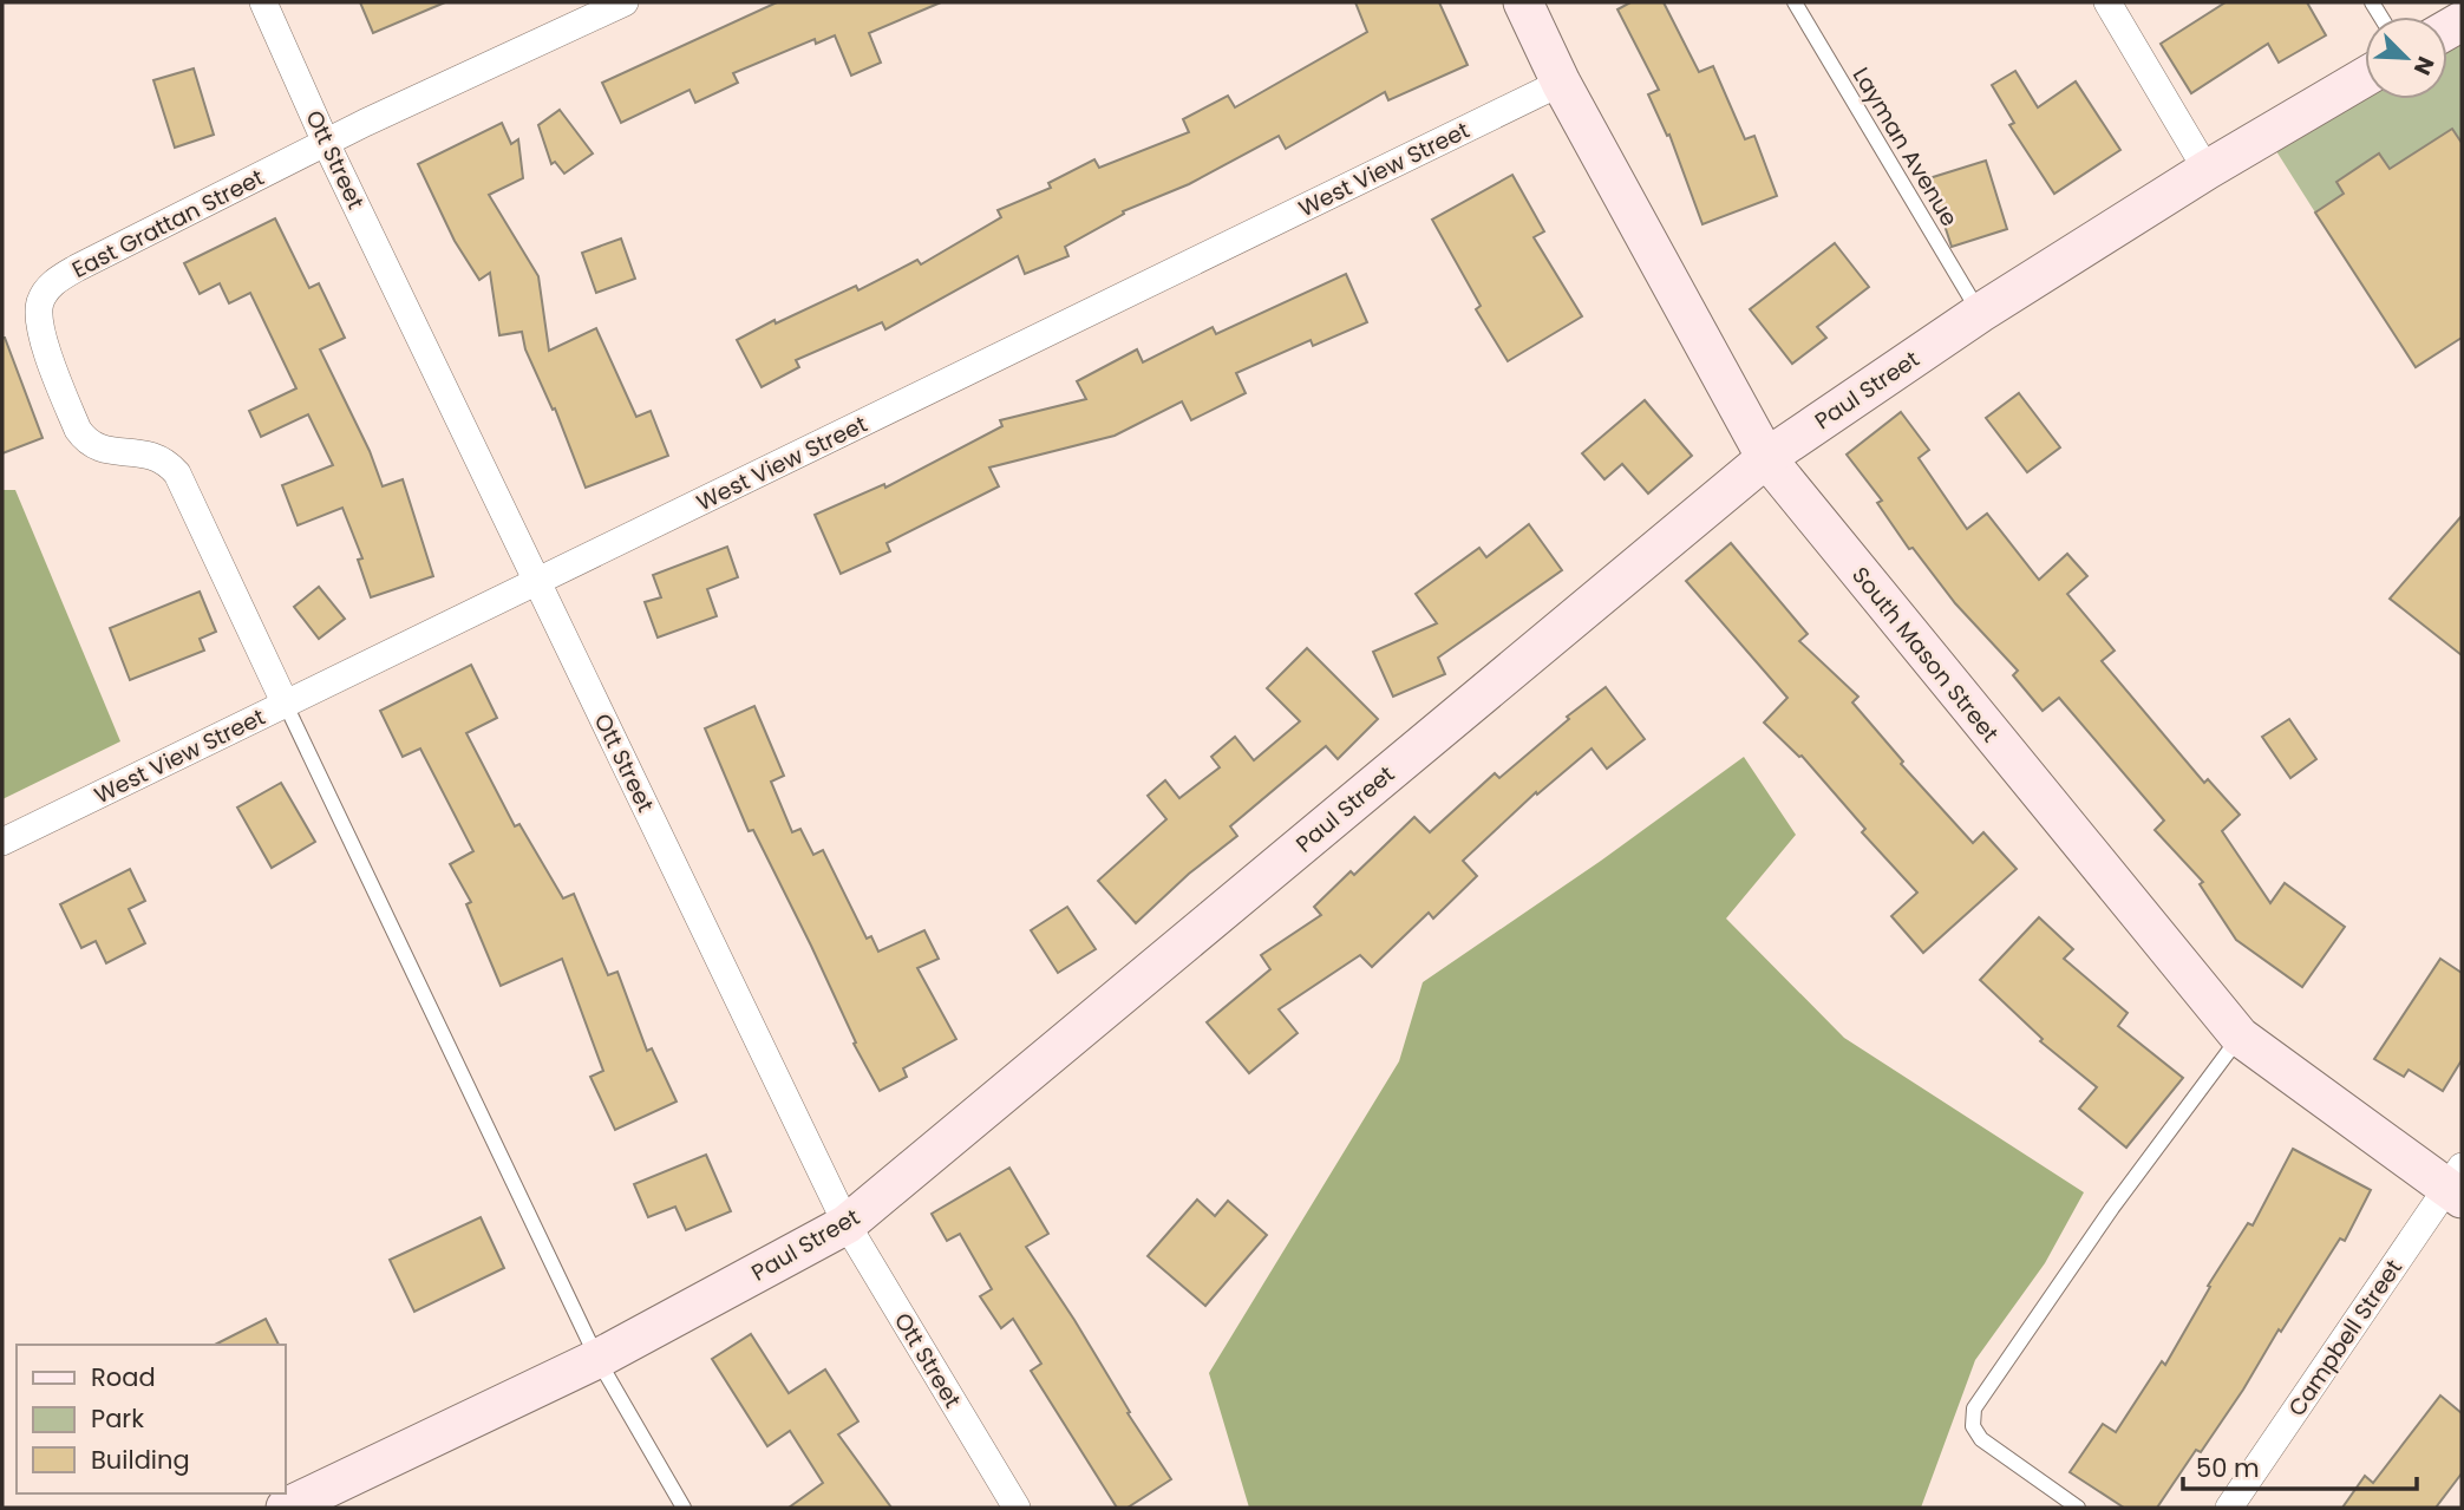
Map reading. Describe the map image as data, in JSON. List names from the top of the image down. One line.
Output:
{"streets":{"street":["Ott Street","West View Street","East Grattan Street","Paul Street","South Mason Street","Campbell Street"],"lane":["Layman Avenue"]},"crossings":[["Layman Avenue","Paul Street"],["Ott Street","West View Street"],["Ott Street","East Grattan Street"],["Ott Street","Paul Street"],["West View Street","East Grattan Street"],["West View Street","South Mason Street"],["Paul Street","South Mason Street"],["South Mason Street","Campbell Street"]],"legend":["Road","Park","Building"],"scale_bar":"50 m","north":"bottom right"}
